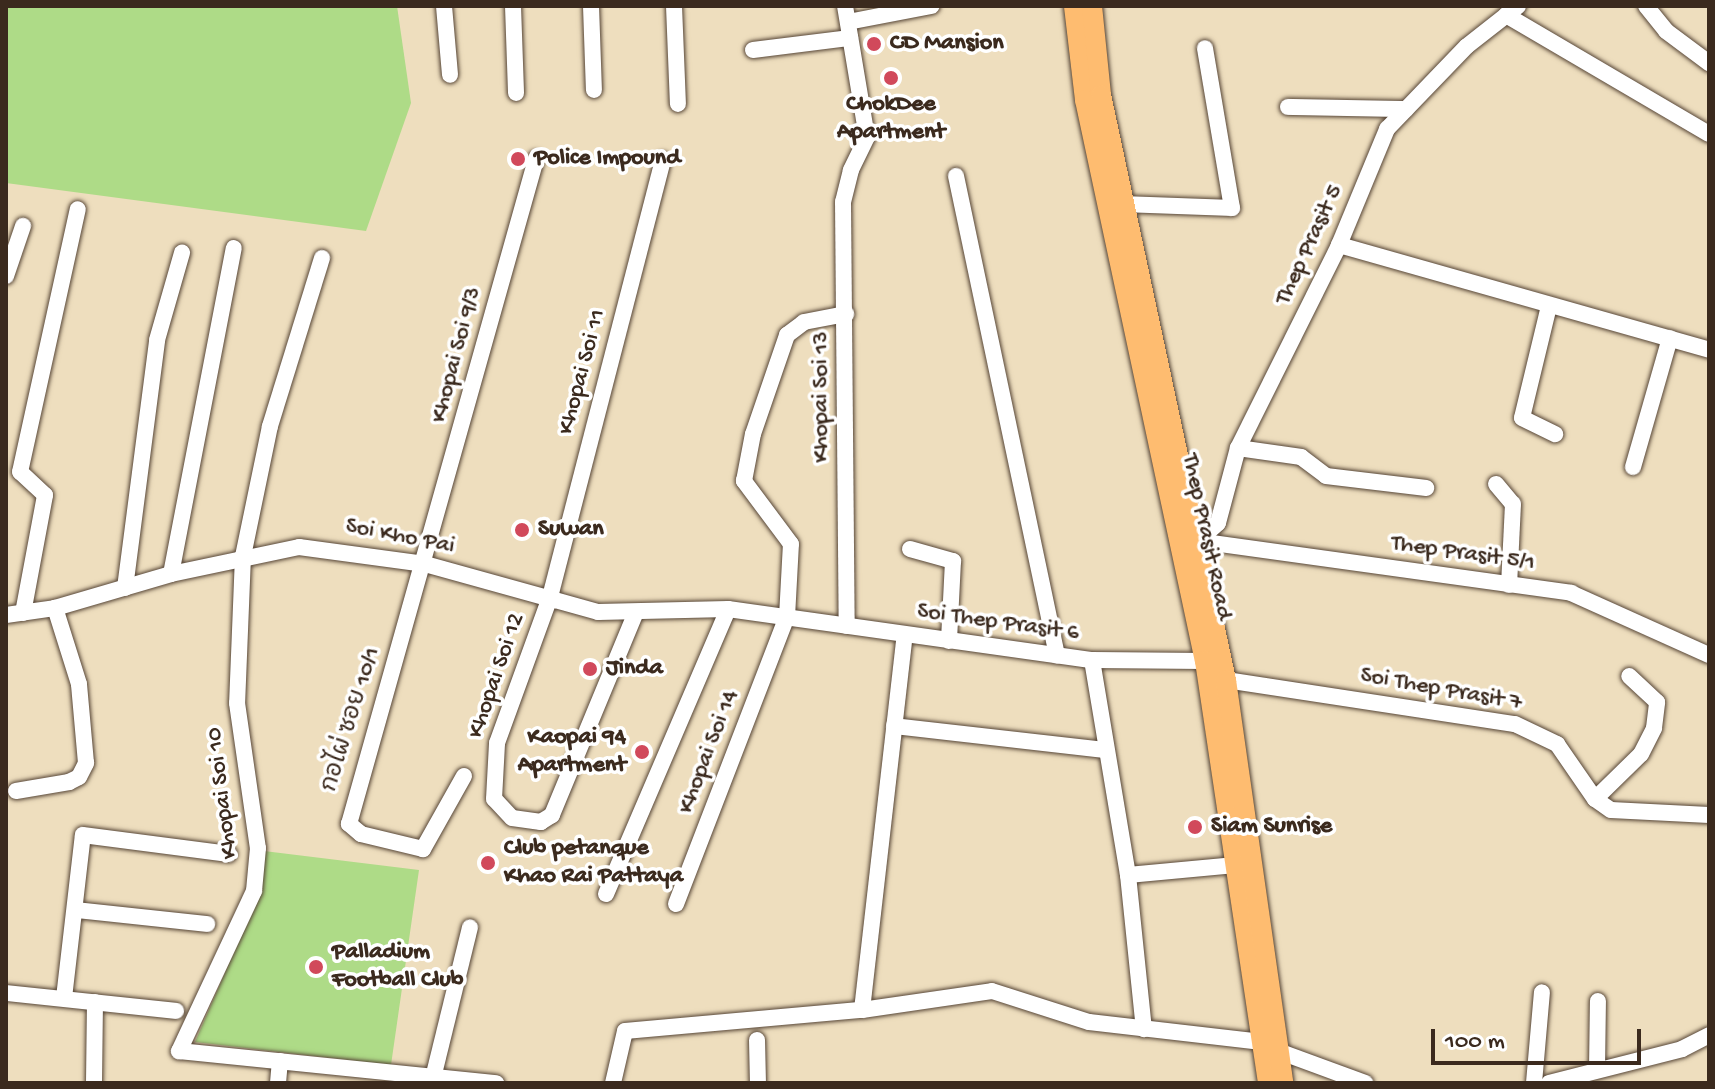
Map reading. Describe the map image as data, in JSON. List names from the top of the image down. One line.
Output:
{"streets":{"main road":["Thep Prasit Road"],"street":["Thep Prasit 5","Khopai Soi 9/3","Khopai Soi 11","Khopai Soi 13","Soi Kho Pai","Thep Prasit 5/1","Soi Thep Prasit 6","Khopai Soi 12","Soi Thep Prasit 7","กอไผ่ ซอย 10/1","Khopai Soi 14","Khopai Soi 10"]},"crossings":[["Thep Prasit 5","Thep Prasit Road"],["Thep Prasit 5","Thep Prasit 5/1"],["Khopai Soi 9/3","Soi Kho Pai"],["Khopai Soi 9/3","กอไผ่ ซอย 10/1"],["Khopai Soi 11","Soi Kho Pai"],["Khopai Soi 11","Khopai Soi 12"],["Khopai Soi 13","Soi Thep Prasit 6"],["Khopai Soi 13","Khopai Soi 14"],["Soi Kho Pai","Soi Thep Prasit 6"],["Soi Kho Pai","Khopai Soi 12"],["Soi Kho Pai","กอไผ่ ซอย 10/1"],["Soi Kho Pai","Khopai Soi 14"],["Soi Kho Pai","Khopai Soi 10"],["Thep Prasit Road","Thep Prasit 5/1"],["Thep Prasit Road","Soi Thep Prasit 6"],["Thep Prasit Road","Soi Thep Prasit 7"],["Soi Thep Prasit 6","Khopai Soi 14"]],"places":["CD Mansion","ChokDee Apartment","Police Impound","Suwan","Jinda","Kaopai 94 Apartment","Siam Sunrise","Club petanque Khao Rai Pattaya","Palladium Football Club"],"scale_bar":"100 m"}
